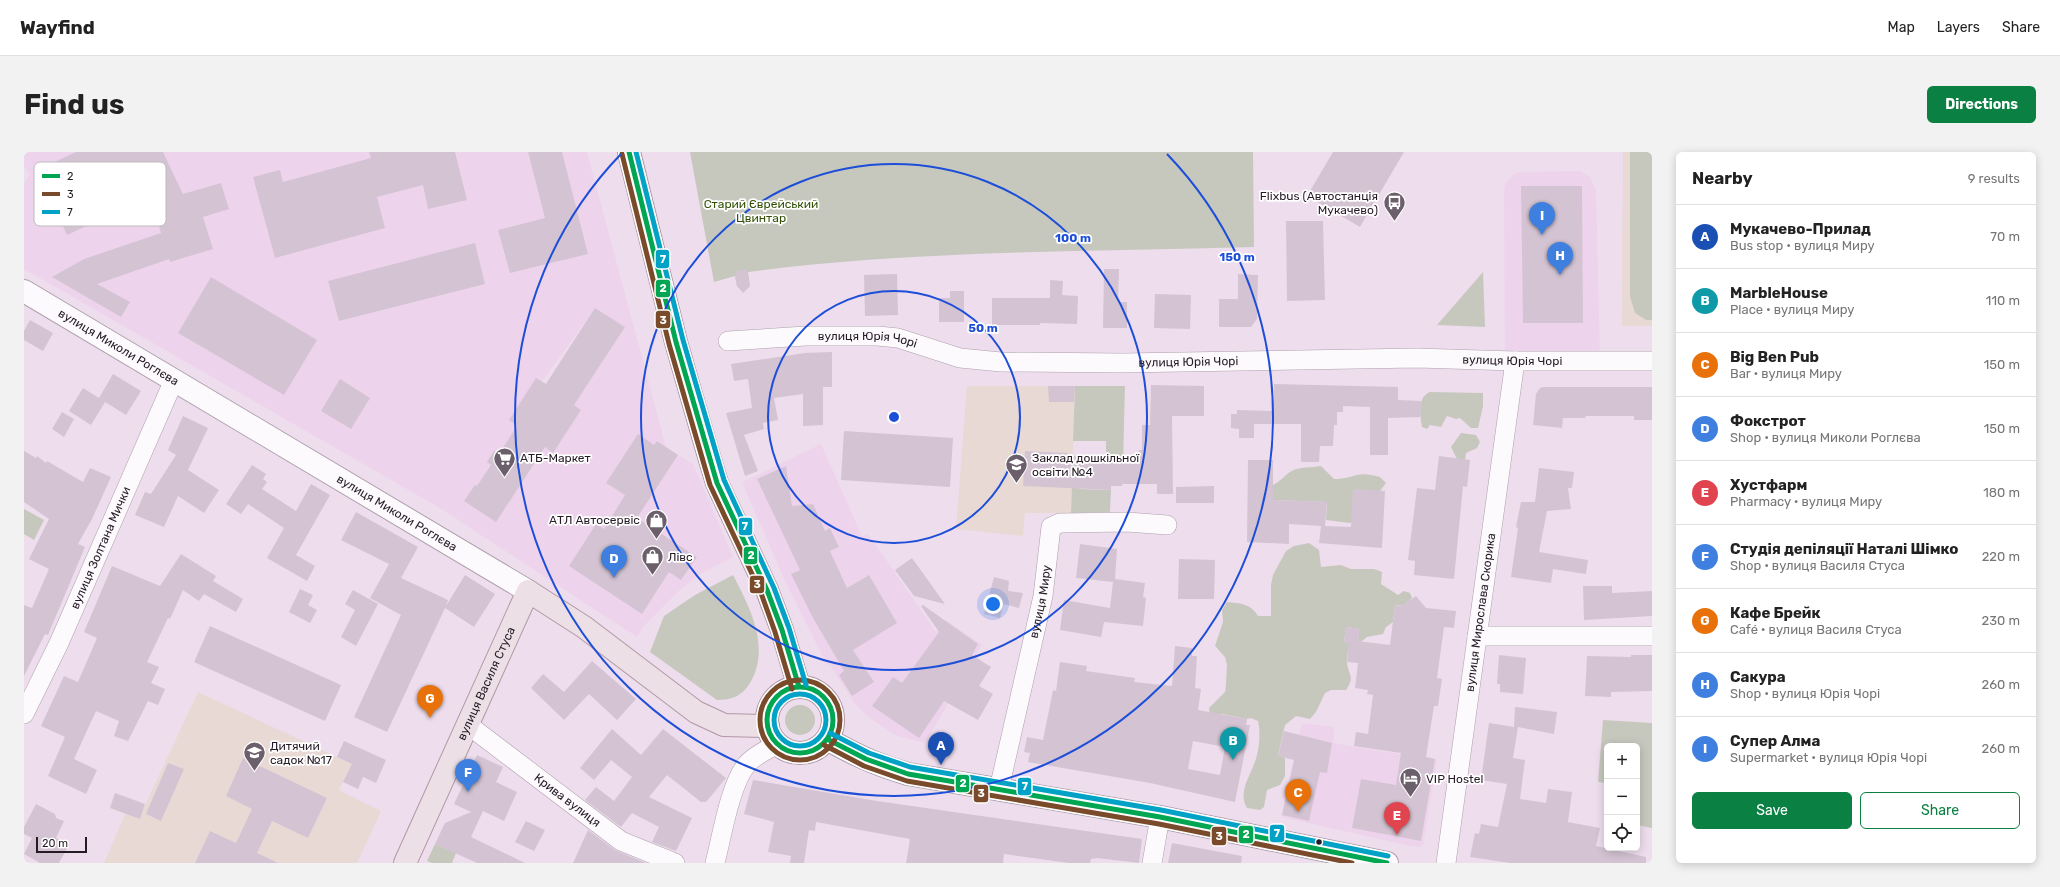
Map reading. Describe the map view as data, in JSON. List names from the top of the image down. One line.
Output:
{"streets":{"main road":["вулиця Миколи Роглєва","вулиця Василя Стуса"],"street":["вулиця Юрія Чорі","вулиця Золтана Мички","вулиця Миру","вулиця Мирослава Скорика","Крива вулиця"]},"crossings":[["вулиця Юрія Чорі","вулиця Мирослава Скорика"],["вулиця Миколи Роглєва","вулиця Золтана Мички"],["вулиця Миколи Роглєва","вулиця Василя Стуса"],["вулиця Василя Стуса","Крива вулиця"]],"parks":["Старий Єврейський Цвинтар"],"places":{"bus stop":["Flixbus (Автостанція Мукачево)"],"supermarket":["АТБ-Маркет"],"school or university":["Заклад дошкільної освіти №4","Дитячий садок №17"],"shop":["АТЛ Автосервіс","Лівс"],"hotel":["VIP Hostel"]},"lines":["transit line 2","transit line 7","transit line 3"],"legend":["2","3","7"],"scale_bar":"20 m","page":{"header":"Wayfind","nav":["Map","Layers","Share"],"buttons":["Directions",["Save","Share"]],"title":"Find us","heading":["Nearby","9 results"],"pins":["I","H","D","G","B","A","F","C","E"],"list":[{"mark":"A","name":"Мукачево-Прилад","note":"Bus stop · вулиця Миру","value":"70 m"},{"mark":"B","name":"MarbleHouse","note":"Place · вулиця Миру","value":"110 m"},{"mark":"C","name":"Big Ben Pub","note":"Bar · вулиця Миру","value":"150 m"},{"mark":"D","name":"Фокстрот","note":"Shop · вулиця Миколи Роглєва","value":"150 m"},{"mark":"E","name":"Хустфарм","note":"Pharmacy · вулиця Миру","value":"180 m"},{"mark":"F","name":"Студія депіляції Наталі Шімко","note":"Shop · вулиця Василя Стуса","value":"220 m"},{"mark":"G","name":"Кафе Брейк","note":"Café · вулиця Василя Стуса","value":"230 m"},{"mark":"H","name":"Сакура","note":"Shop · вулиця Юрія Чорі","value":"260 m"},{"mark":"I","name":"Супер Алма","note":"Supermarket · вулиця Юрія Чорі","value":"260 m"}],"map_buttons":["+","−"],"scale":"20 m"},"rings":["100 m","150 m","50 m"]}
